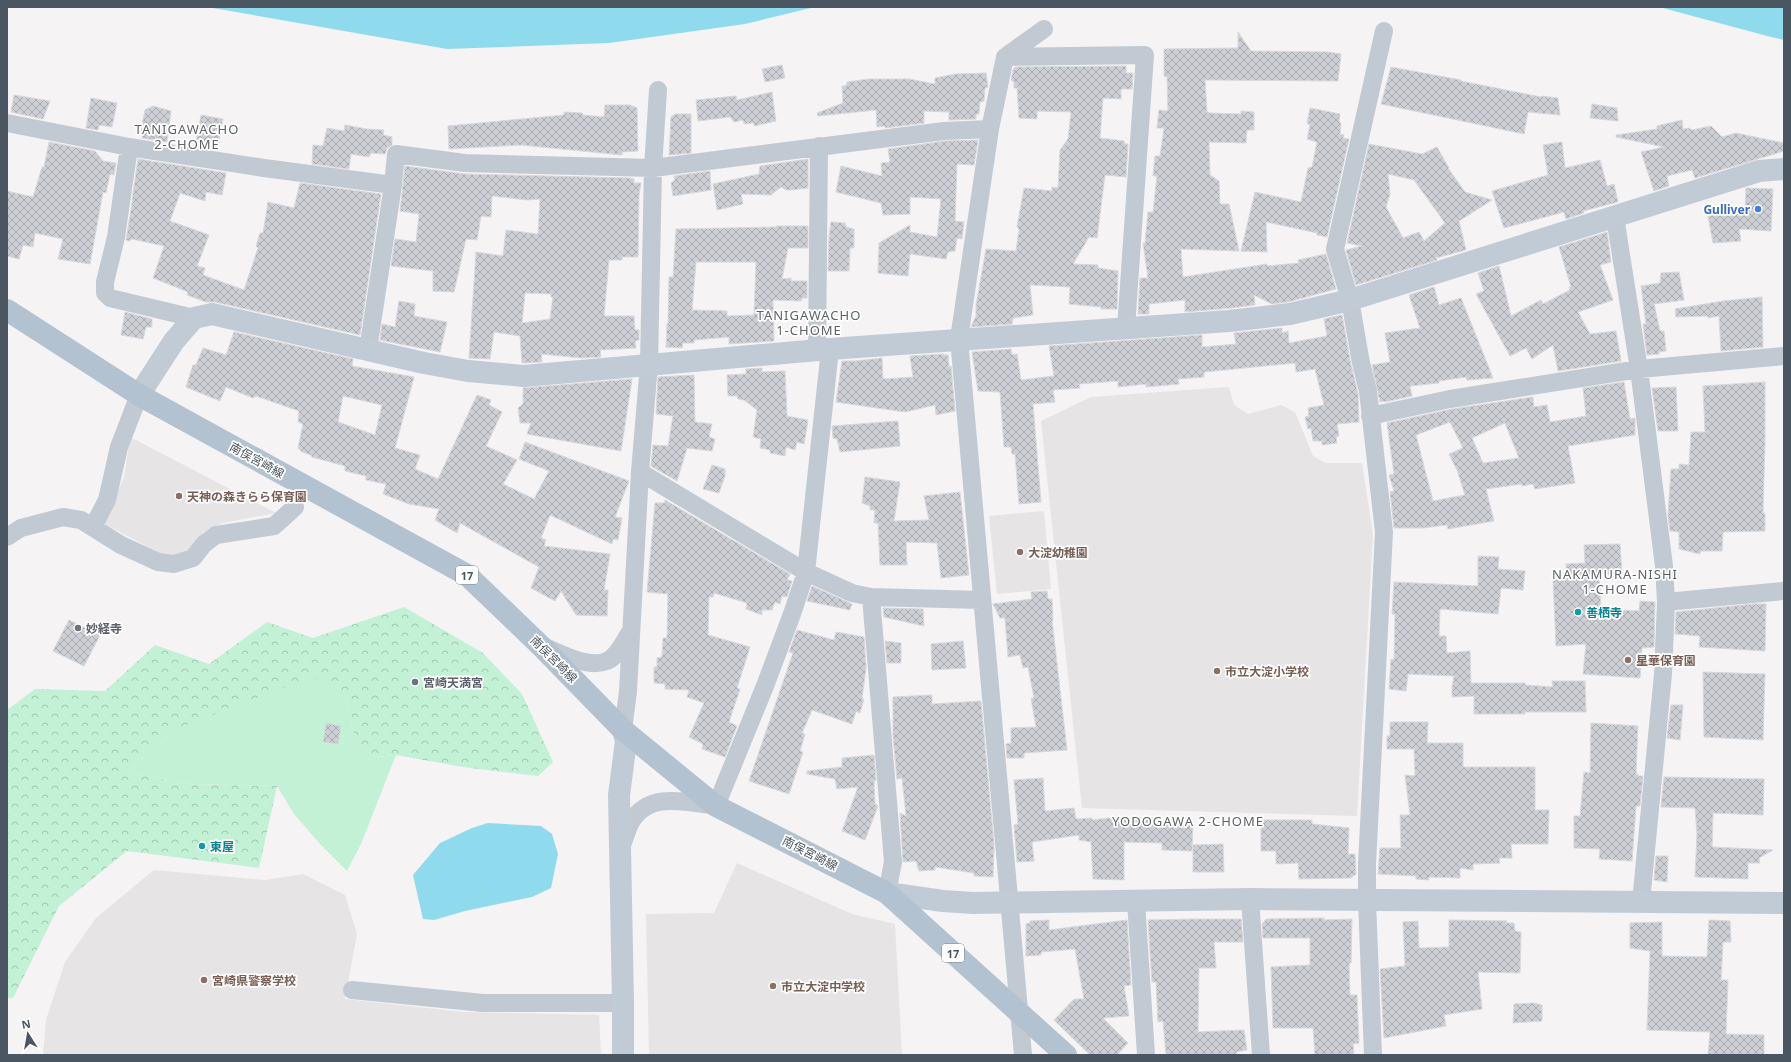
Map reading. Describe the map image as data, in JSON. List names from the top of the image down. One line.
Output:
{"streets":{"main road":["南俣宮崎線","17"]},"districts":["TANIGAWACHO 2-CHOME","TANIGAWACHO 1-CHOME","NAKAMURA-NISHI 1-CHOME","YODOGAWA 2-CHOME"],"places":["Gulliver","天神の森きらら保育園","大淀幼稚園","善栖寺","妙経寺","星華保育園","市立大淀小学校","宮崎天満宮","東屋","宮崎県警察学校","市立大淀中学校"],"north":"top"}
